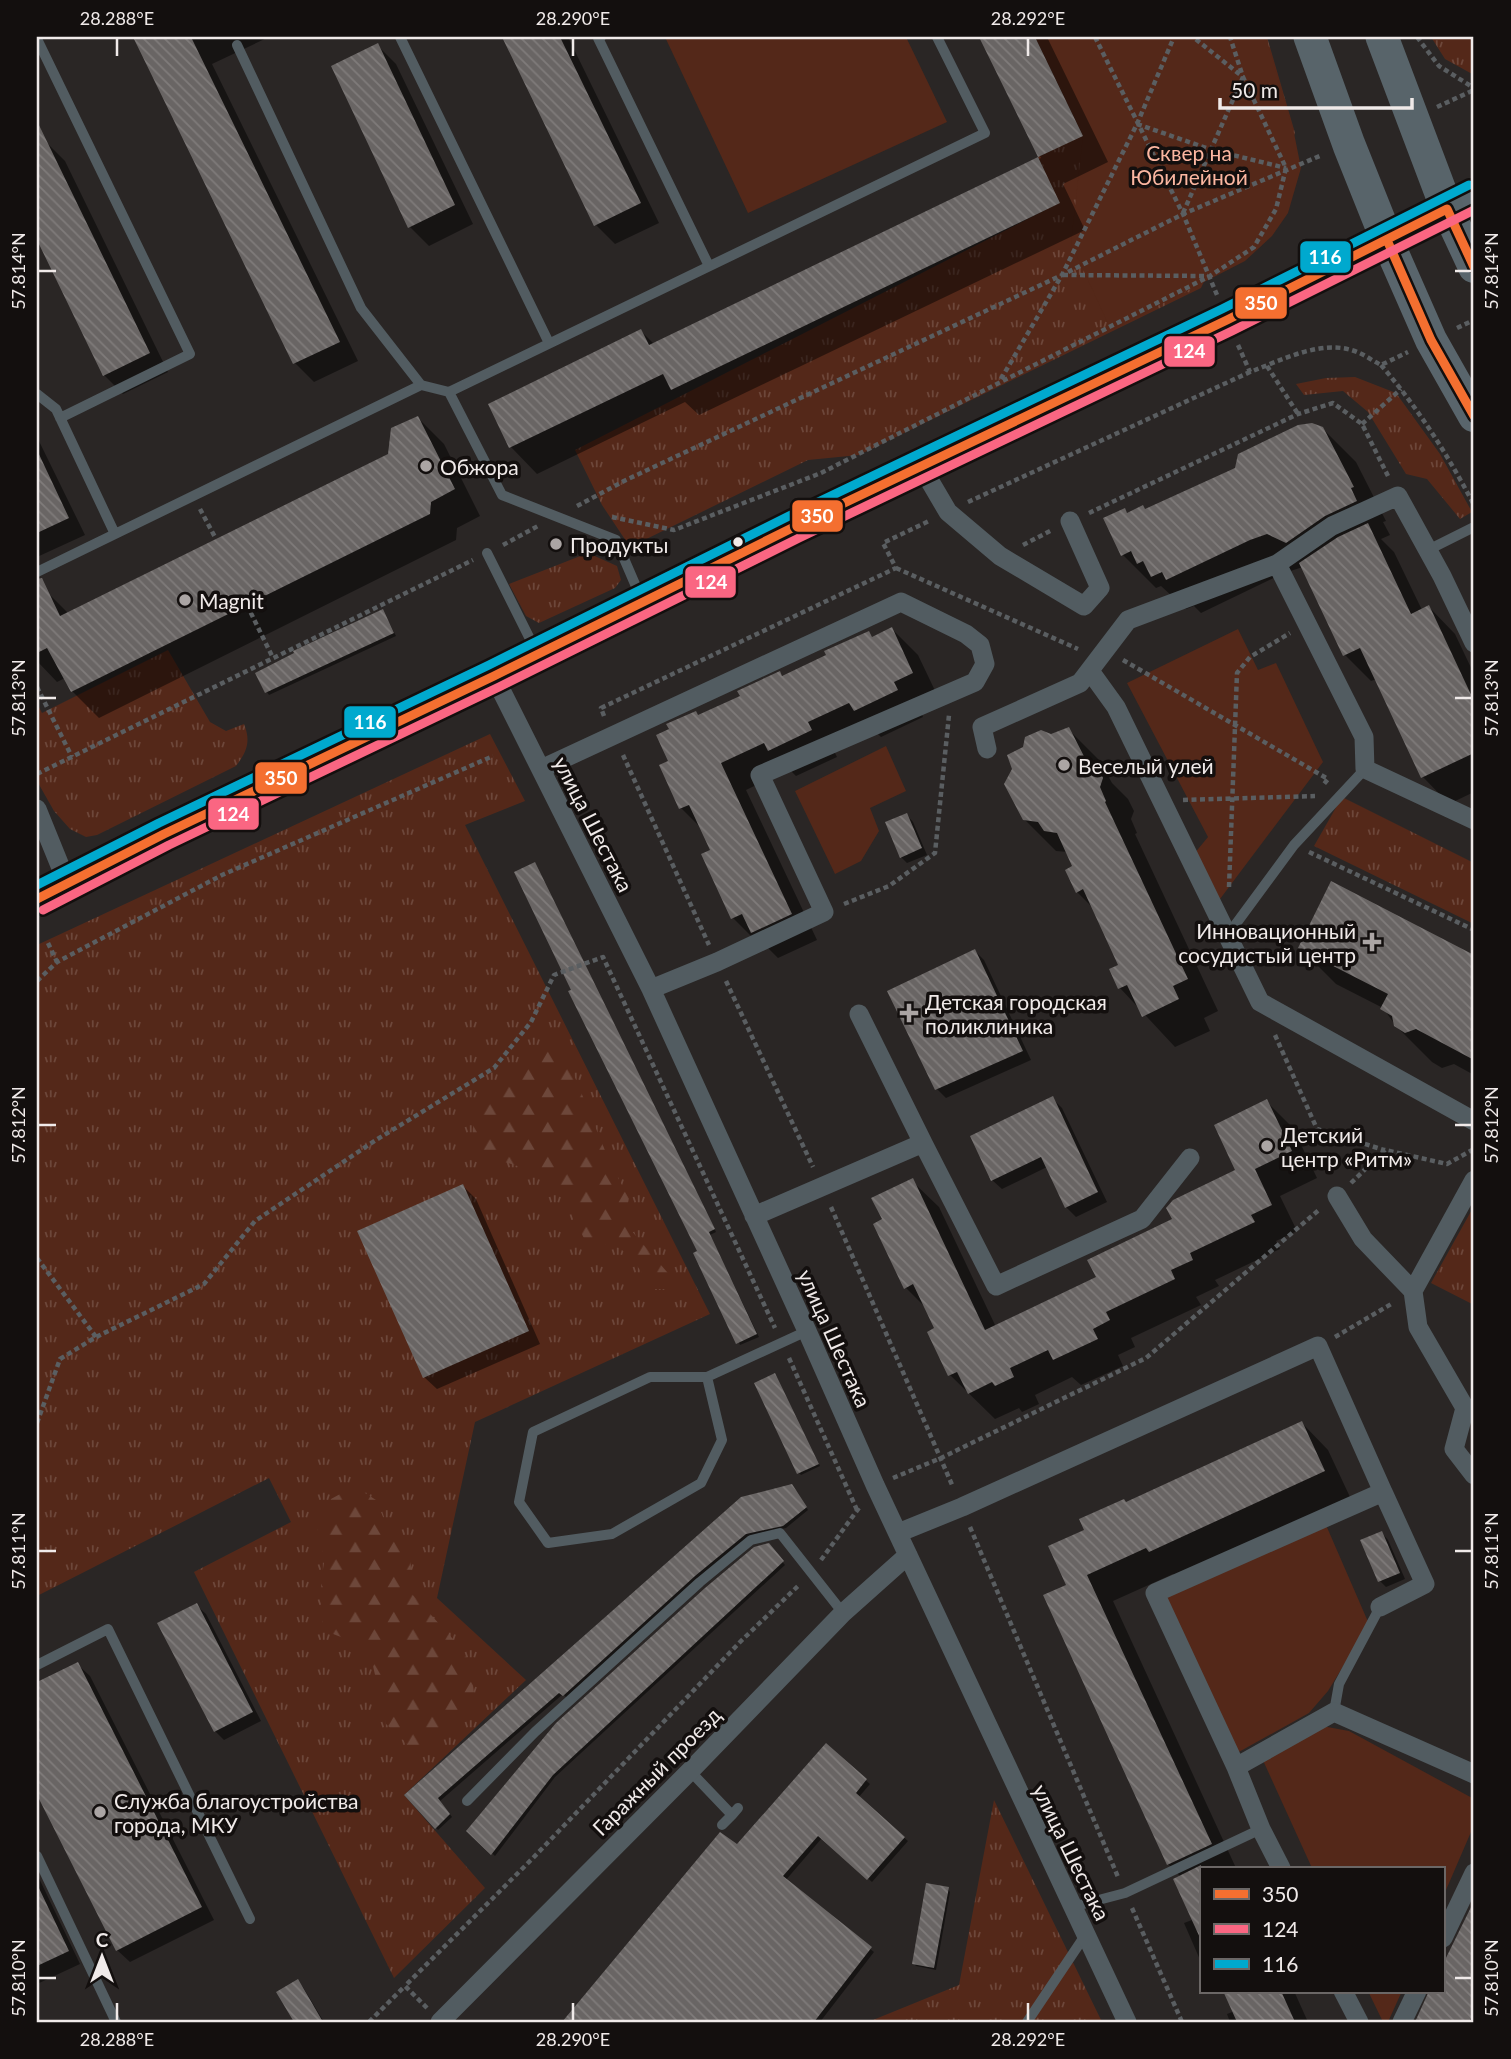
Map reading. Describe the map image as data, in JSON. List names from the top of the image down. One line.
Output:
{"streets":{"street":["улица Шестака","Гаражный проезд"]},"crossings":[["улица Шестака","Гаражный проезд"]],"parks":["Сквер на Юбилейной"],"places":{"other":["Обжора","Продукты","Magnit","Веселый улей","Детский центр «Ритм»","Служба благоустройства города, МКУ"],"health":["Инновационный сосудистый центр","Детская городская поликлиника"]},"lines":["transit line 116","transit line 350","transit line 124"],"legend":["350","124","116"],"scale_bar":"50 m","north":"top","coordinates":["28.288°E","28.290°E","28.292°E","57.814°N","57.813°N","57.812°N","57.811°N","57.810°N"]}
